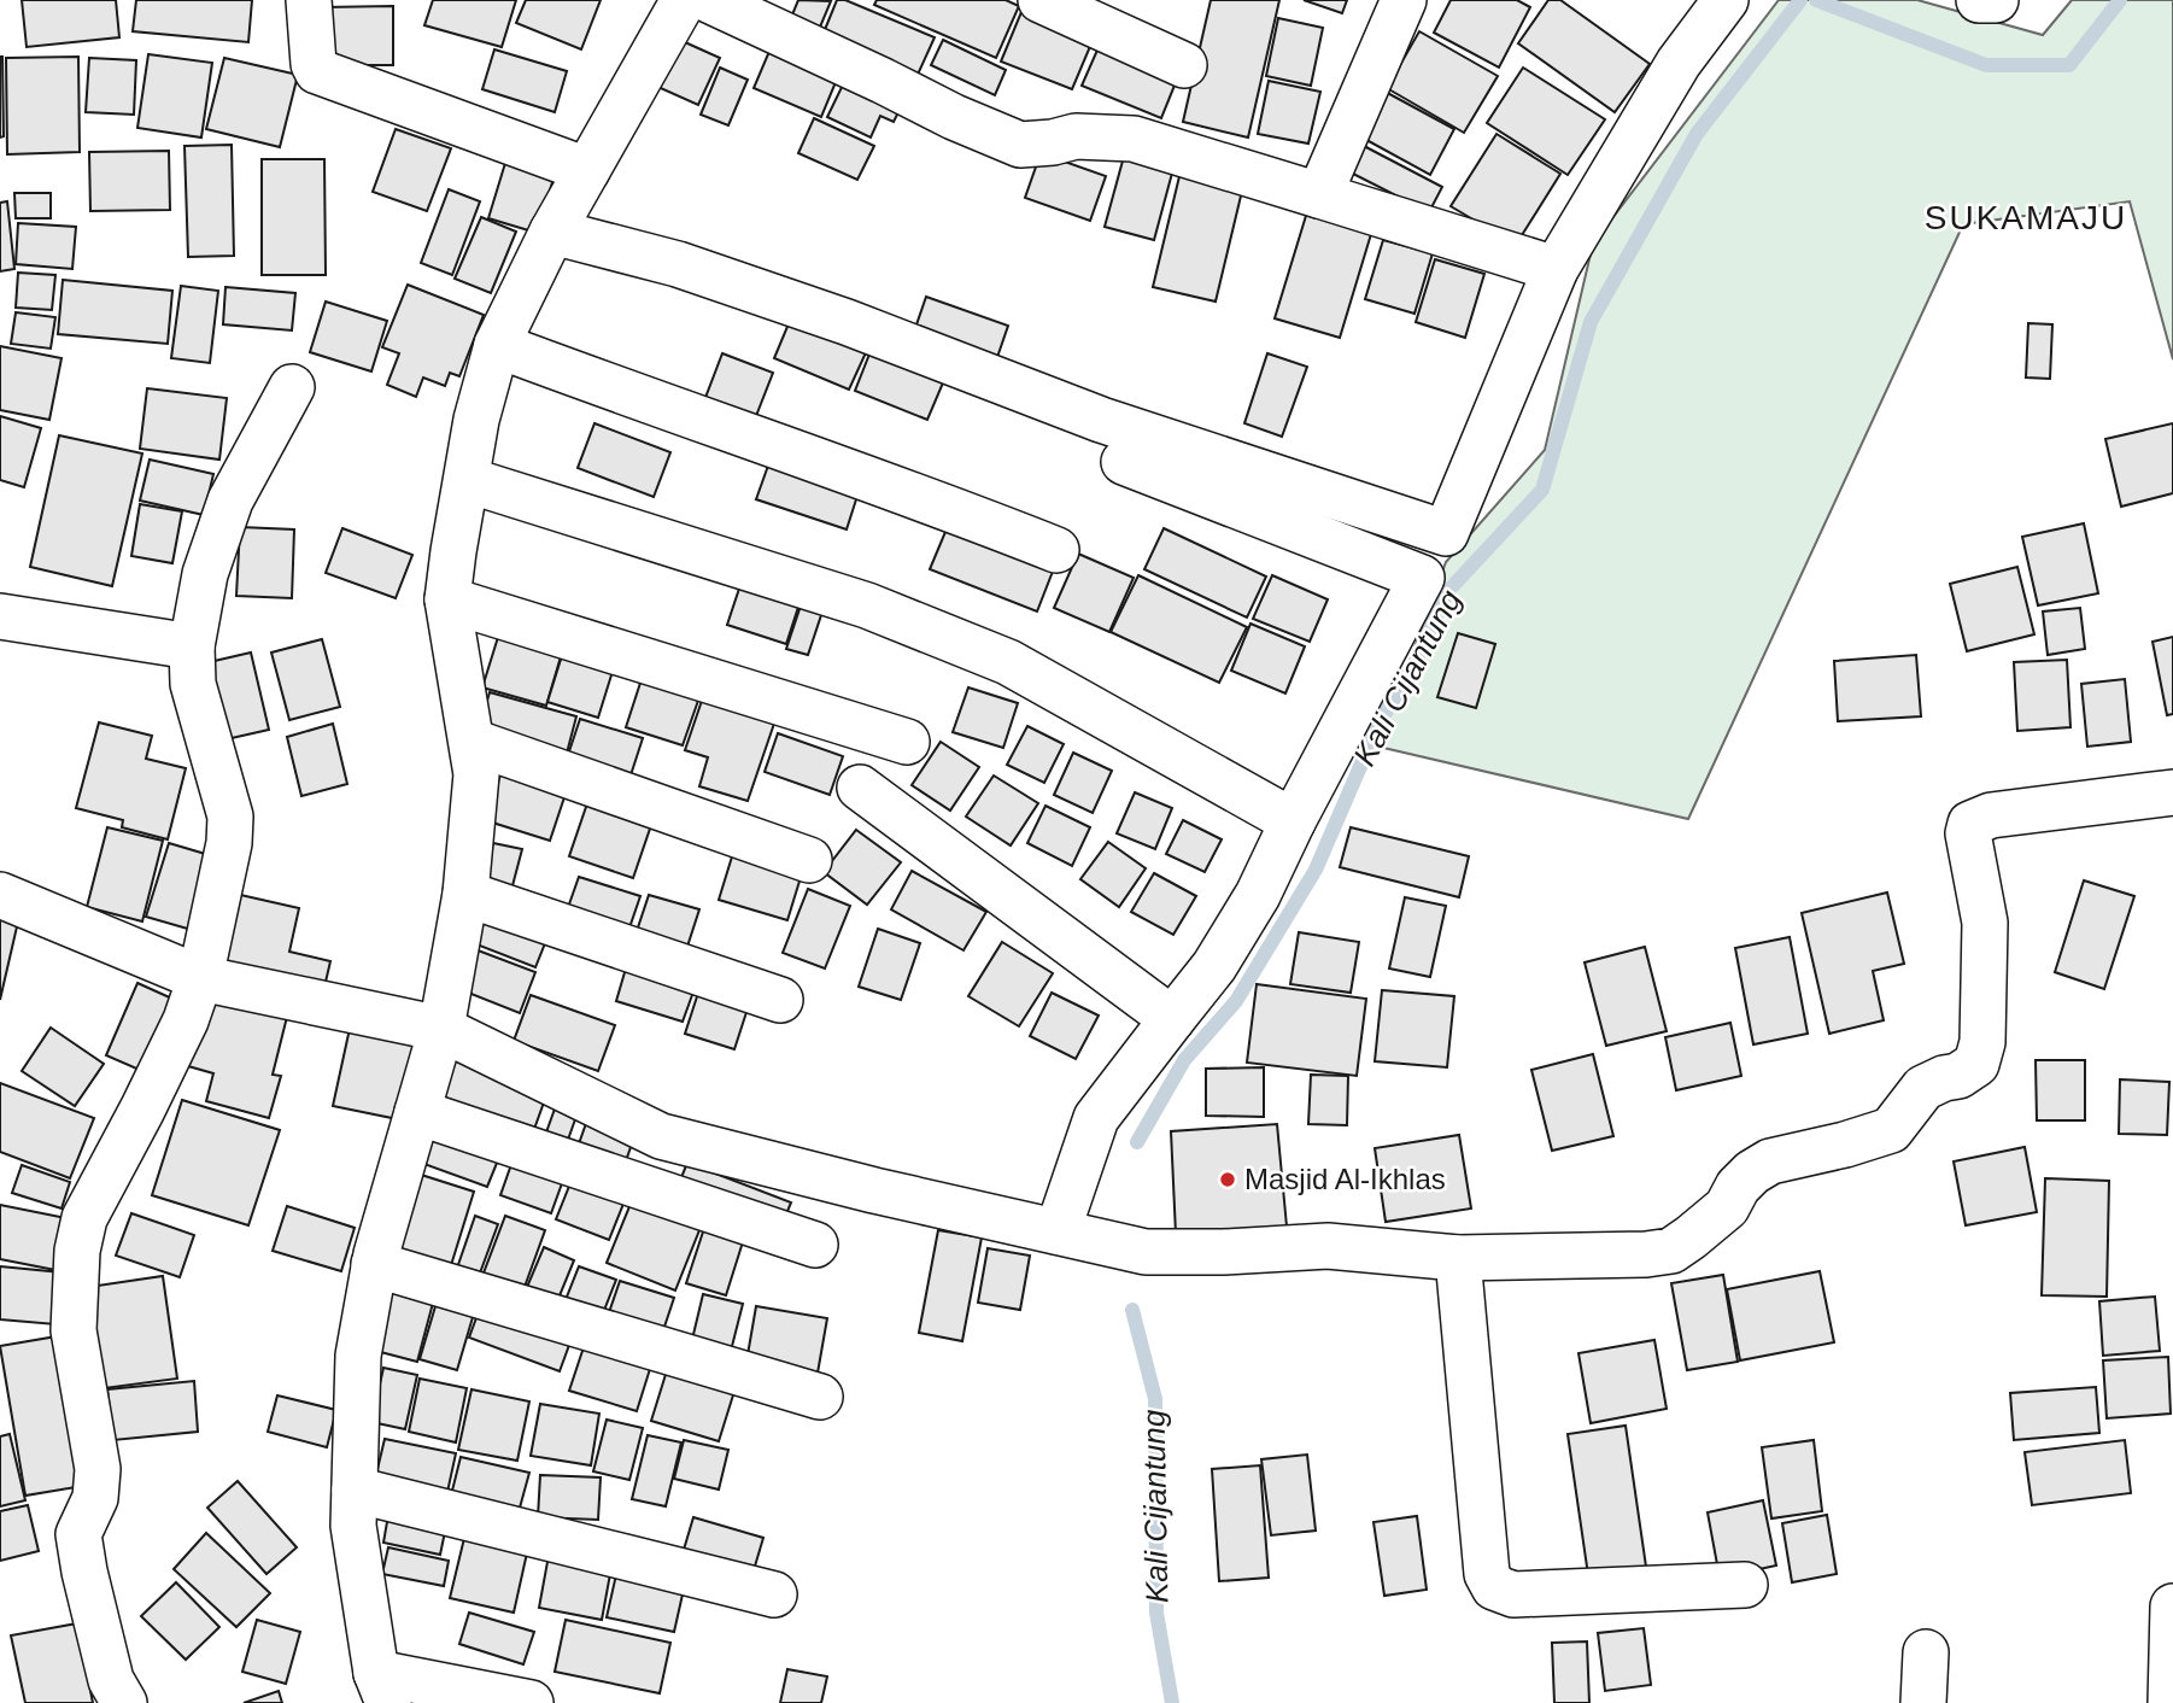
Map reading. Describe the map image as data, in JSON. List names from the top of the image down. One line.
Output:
{"districts":["SUKAMAJU"],"water":["Kali Cijantung"],"places":["Masjid Al-Ikhlas"]}
